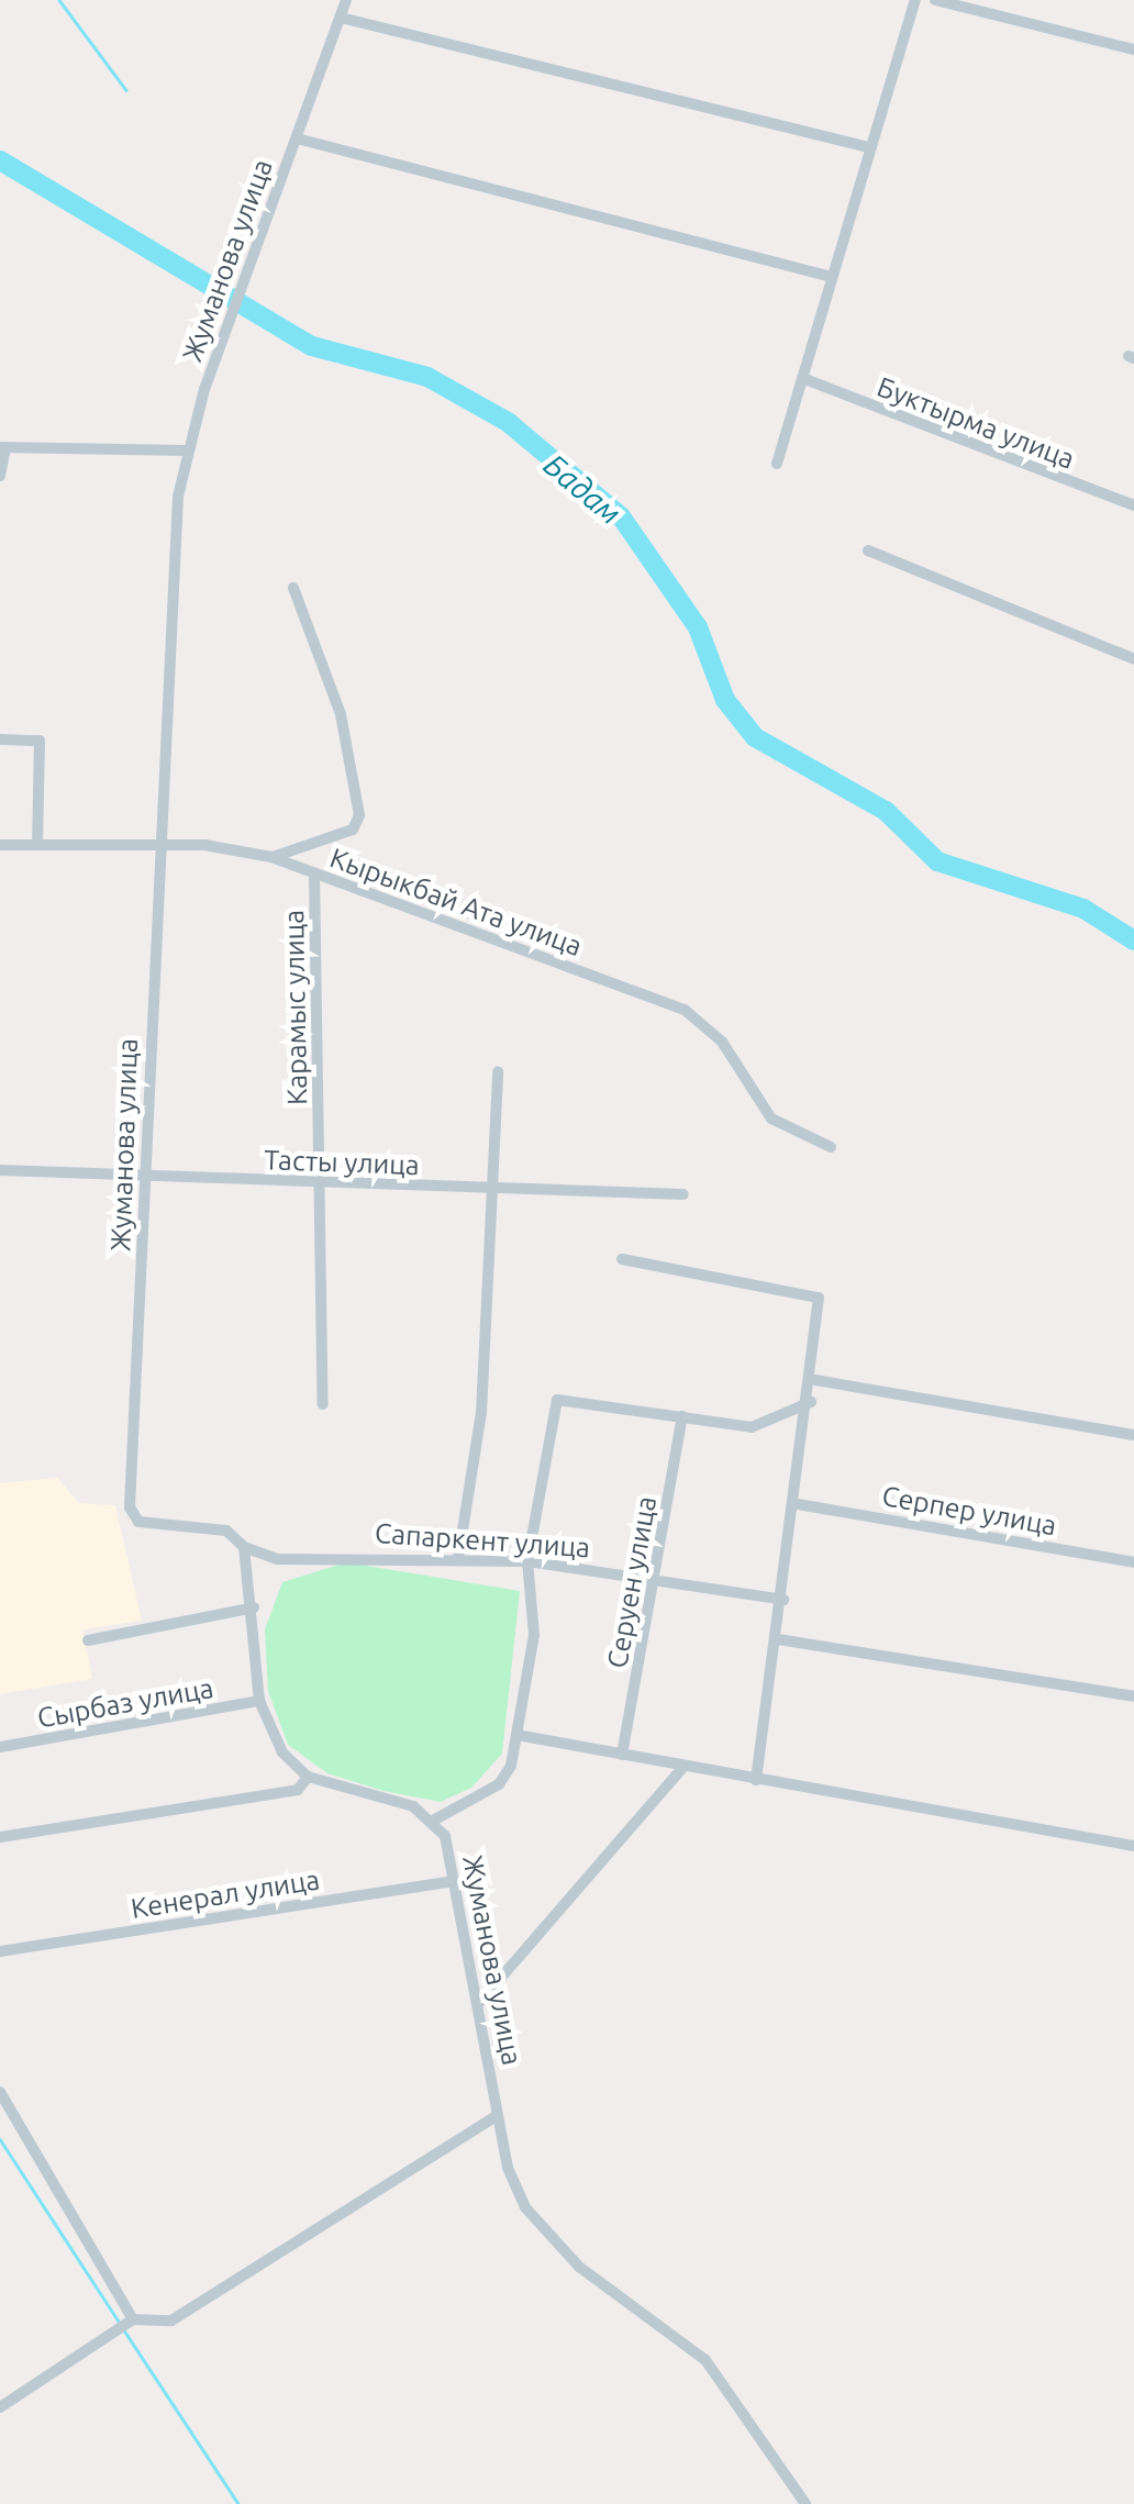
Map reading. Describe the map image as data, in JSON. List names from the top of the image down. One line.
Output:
{"streets":{"street":["Жуманова улица","Буктырма улица","Кырыкбай Ата улица","Карамыс улица","Тасты улица","Серпер улица","Сапаркент улица","Серуен улица","Сырбаз улица","Кенерал улица"]},"crossings":[["Жуманова улица","Кырыкбай Ата улица"],["Жуманова улица","Тасты улица"],["Жуманова улица","Сапаркент улица"],["Жуманова улица","Кенерал улица"],["Кырыкбай Ата улица","Карамыс улица"],["Карамыс улица","Тасты улица"],["Сапаркент улица","Серуен улица"]],"water":["Бадам"]}
